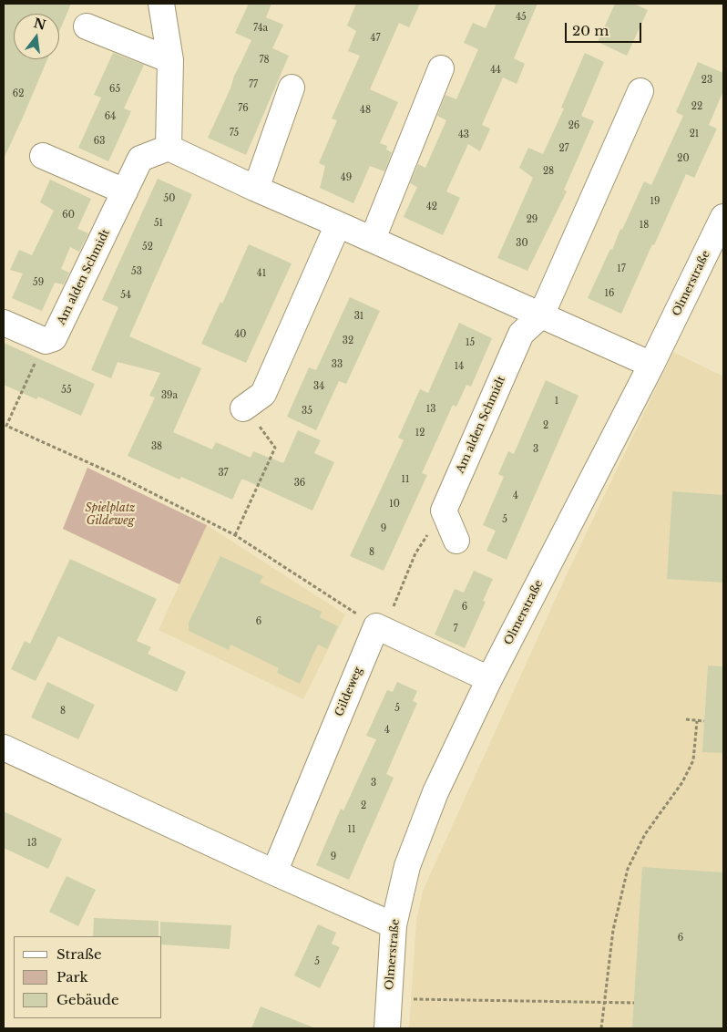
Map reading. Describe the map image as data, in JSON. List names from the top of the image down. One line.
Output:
{"streets":{"street":["Am alden Schmidt","Olmerstraße","Gildeweg"]},"parks":["Spielplatz Gildeweg"],"house_numbers":["45","74a","47","78","44","23","77","65","62","22","76","48","64","26","75","21","43","63","27","20","28","49","50","19","42","60","29","51","18","30","52","17","53","41","59","16","54","31","40","32","15","33","14","34","55","39a","1","13","35","2","12","38","3","37","11","36","4","10","5","9","8","6","6","7","5","8","4","3","2","11","13","9","6","5"],"legend":["Straße","Park","Gebäude"],"scale_bar":"20 m","north":"top"}
